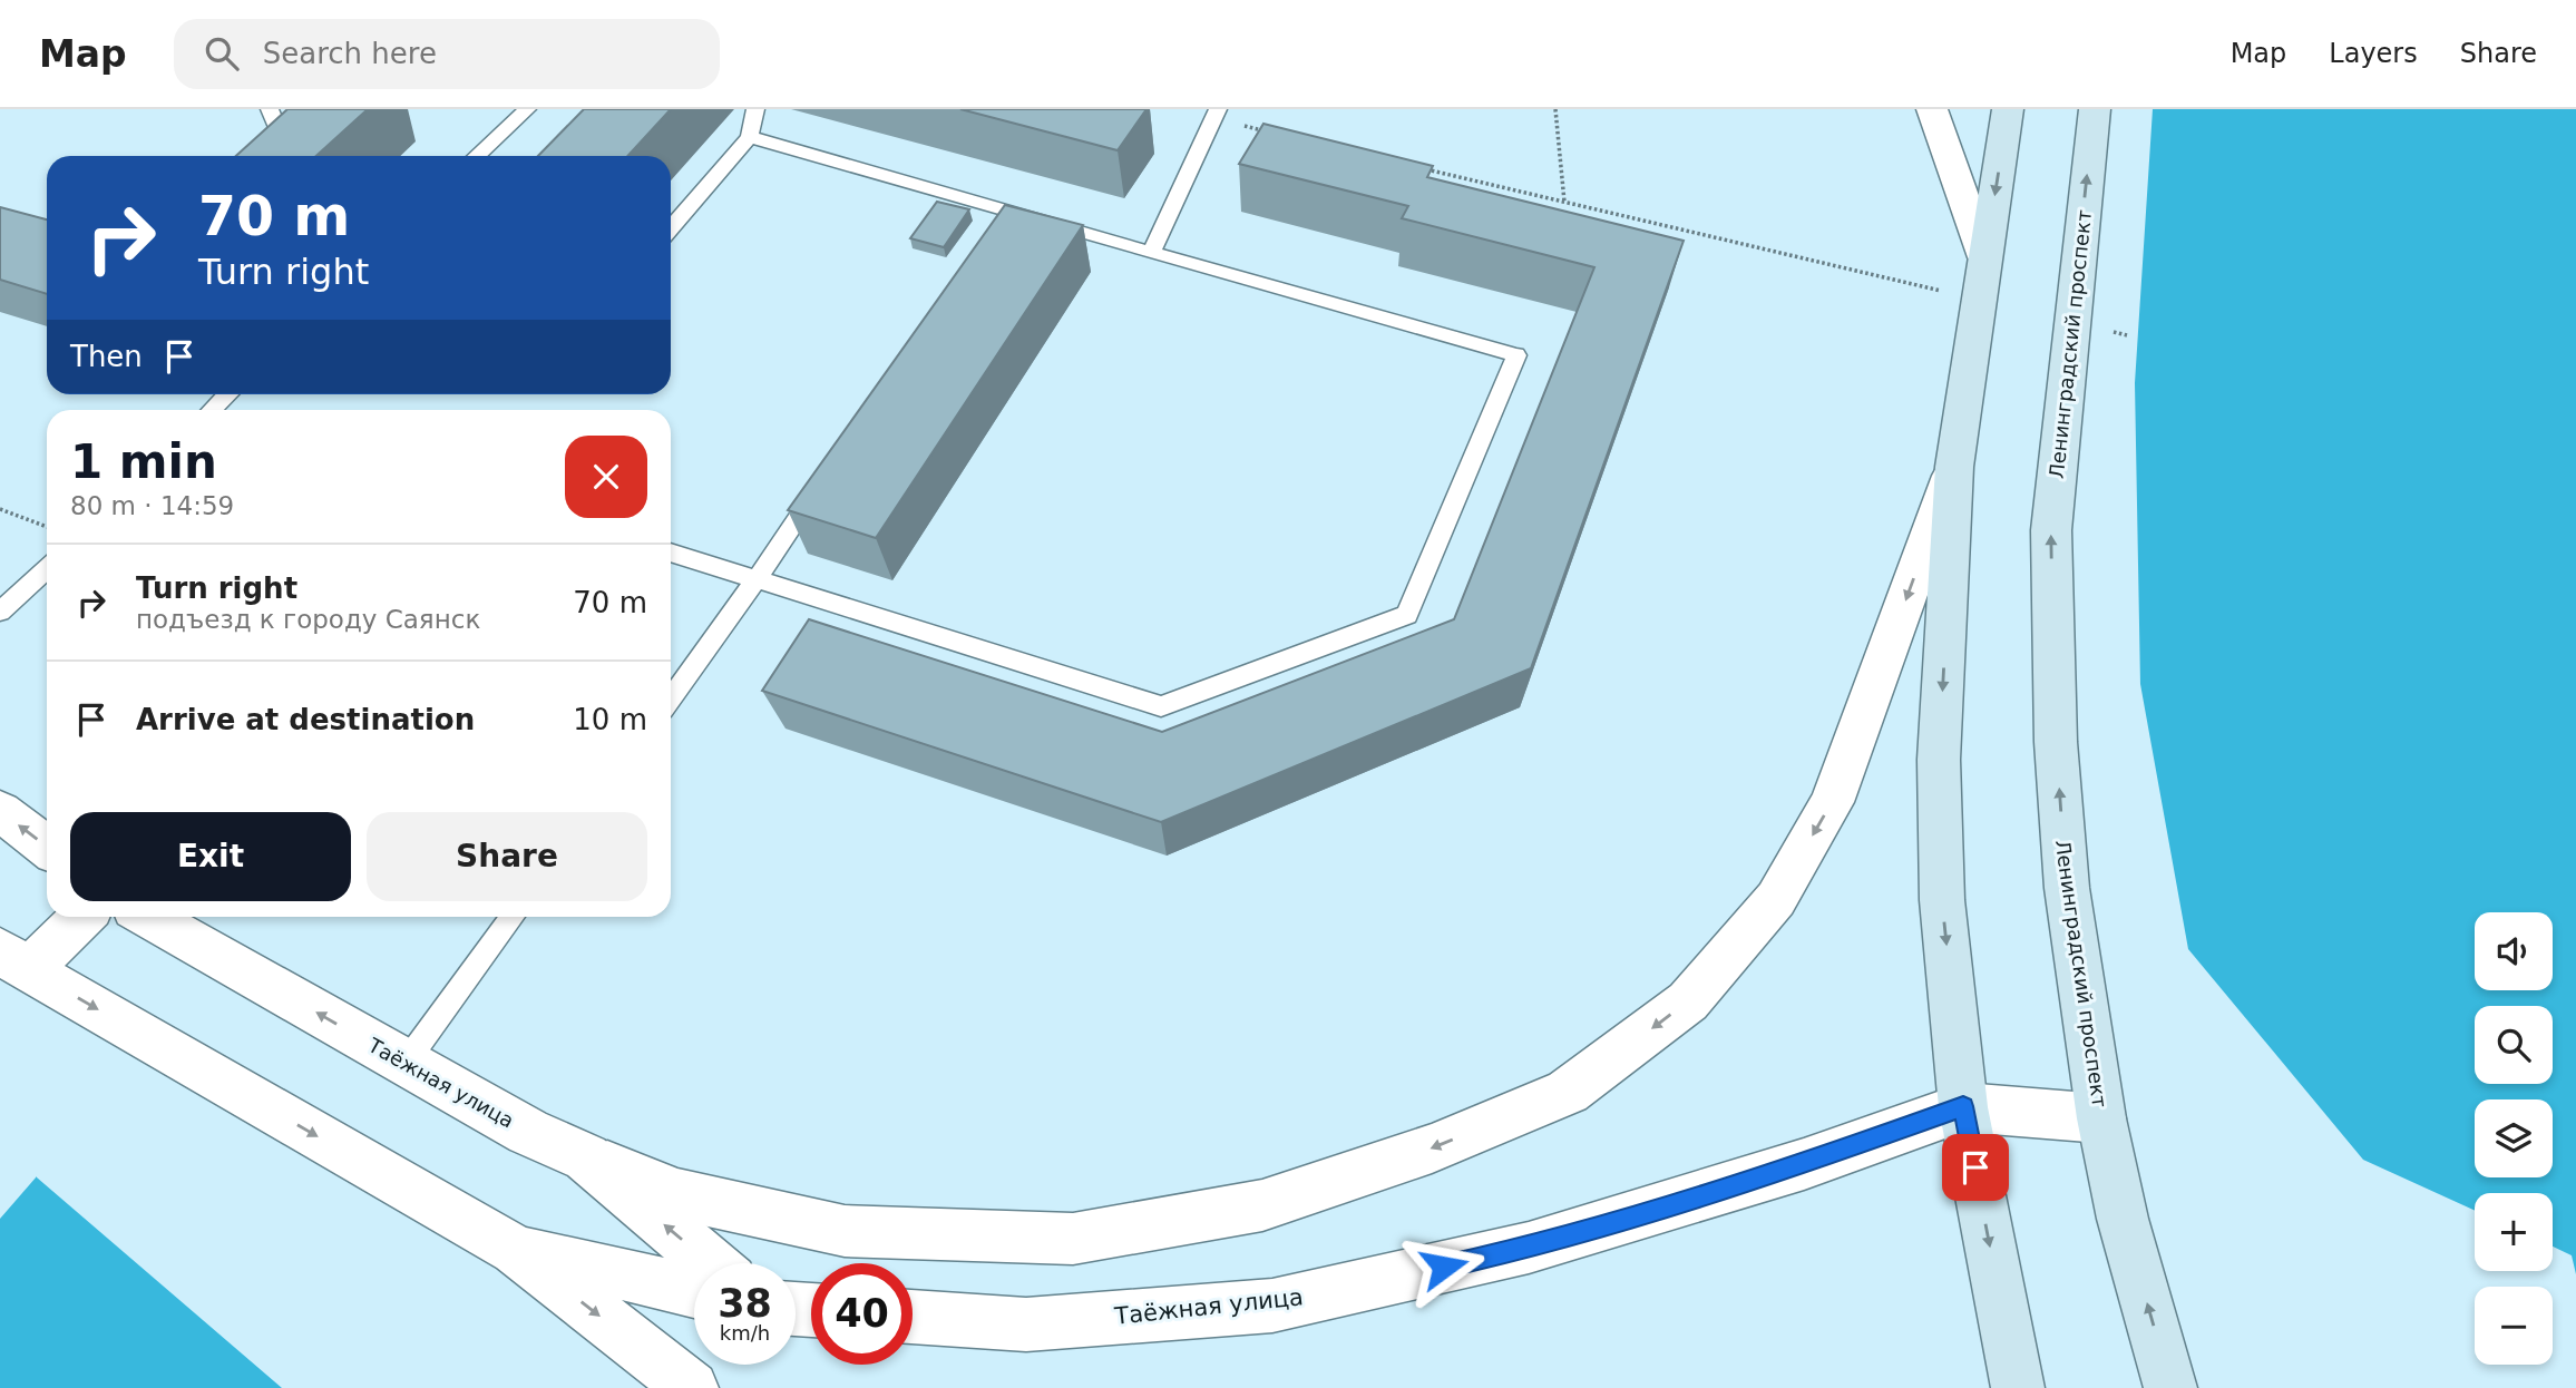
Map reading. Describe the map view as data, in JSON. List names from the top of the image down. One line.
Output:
{"streets":{"main road":["Ленинградский проспект"],"street":["Таёжная улица"]},"crossings":[["Ленинградский проспект","Таёжная улица"]],"page":{"header":"Map","search":"Search here","nav":["Map","Layers","Share"],"turn":["70 m","Turn right"],"then":"Then","heading":["1 min","80 m · 14:59"],"list":[{"name":"Turn right","note":"подъезд к городу Саянск","value":"70 m"},{"name":"Arrive at destination","value":"10 m"}],"buttons":["Exit","Share"],"map_buttons":["+","−"],"speed":"38 km/h","limit":"40"}}
